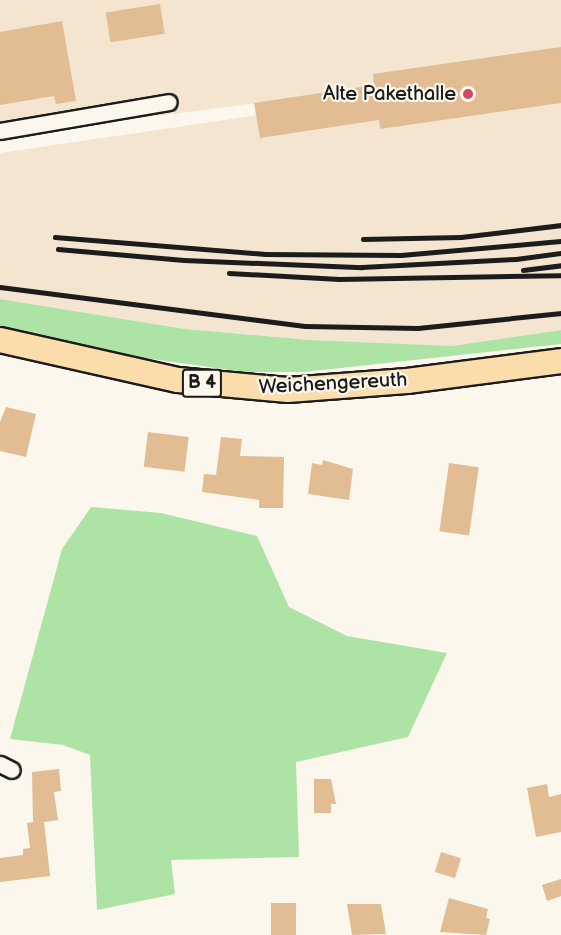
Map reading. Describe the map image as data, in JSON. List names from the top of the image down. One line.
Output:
{"streets":{"main road":["B 4","Weichengereuth"]},"places":["Alte Pakethalle"]}
